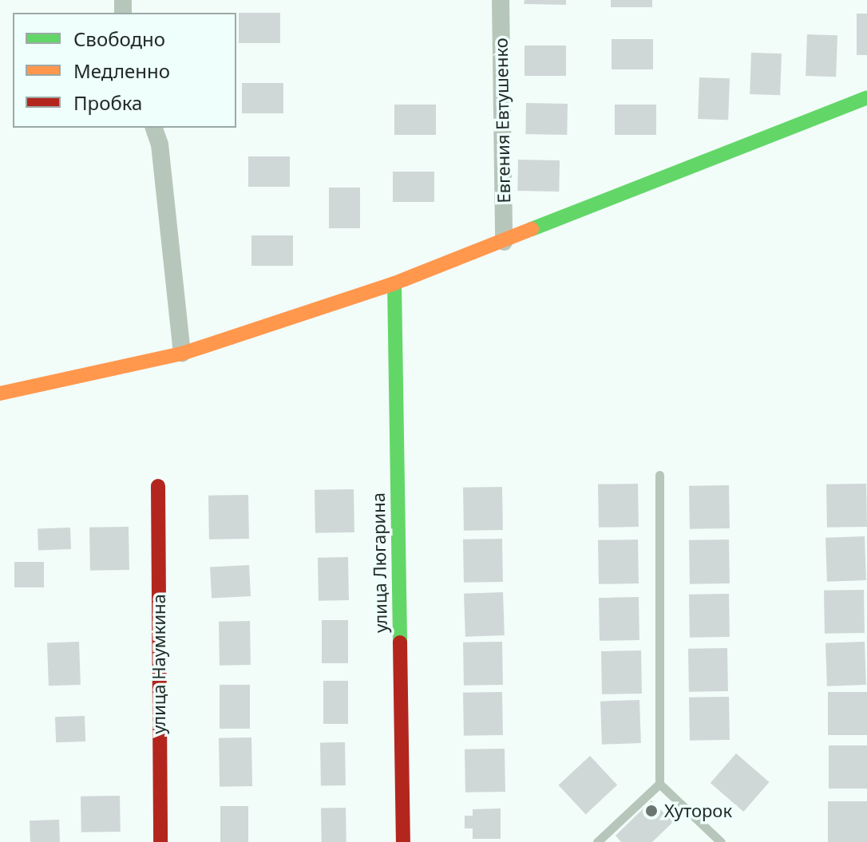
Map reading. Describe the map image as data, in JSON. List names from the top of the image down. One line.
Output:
{"streets":{"street":["Евгения Евтушенко","улица Люгарина","улица Наумкина"]},"places":["Хуторок"],"legend":["Свободно","Медленно","Пробка"]}
